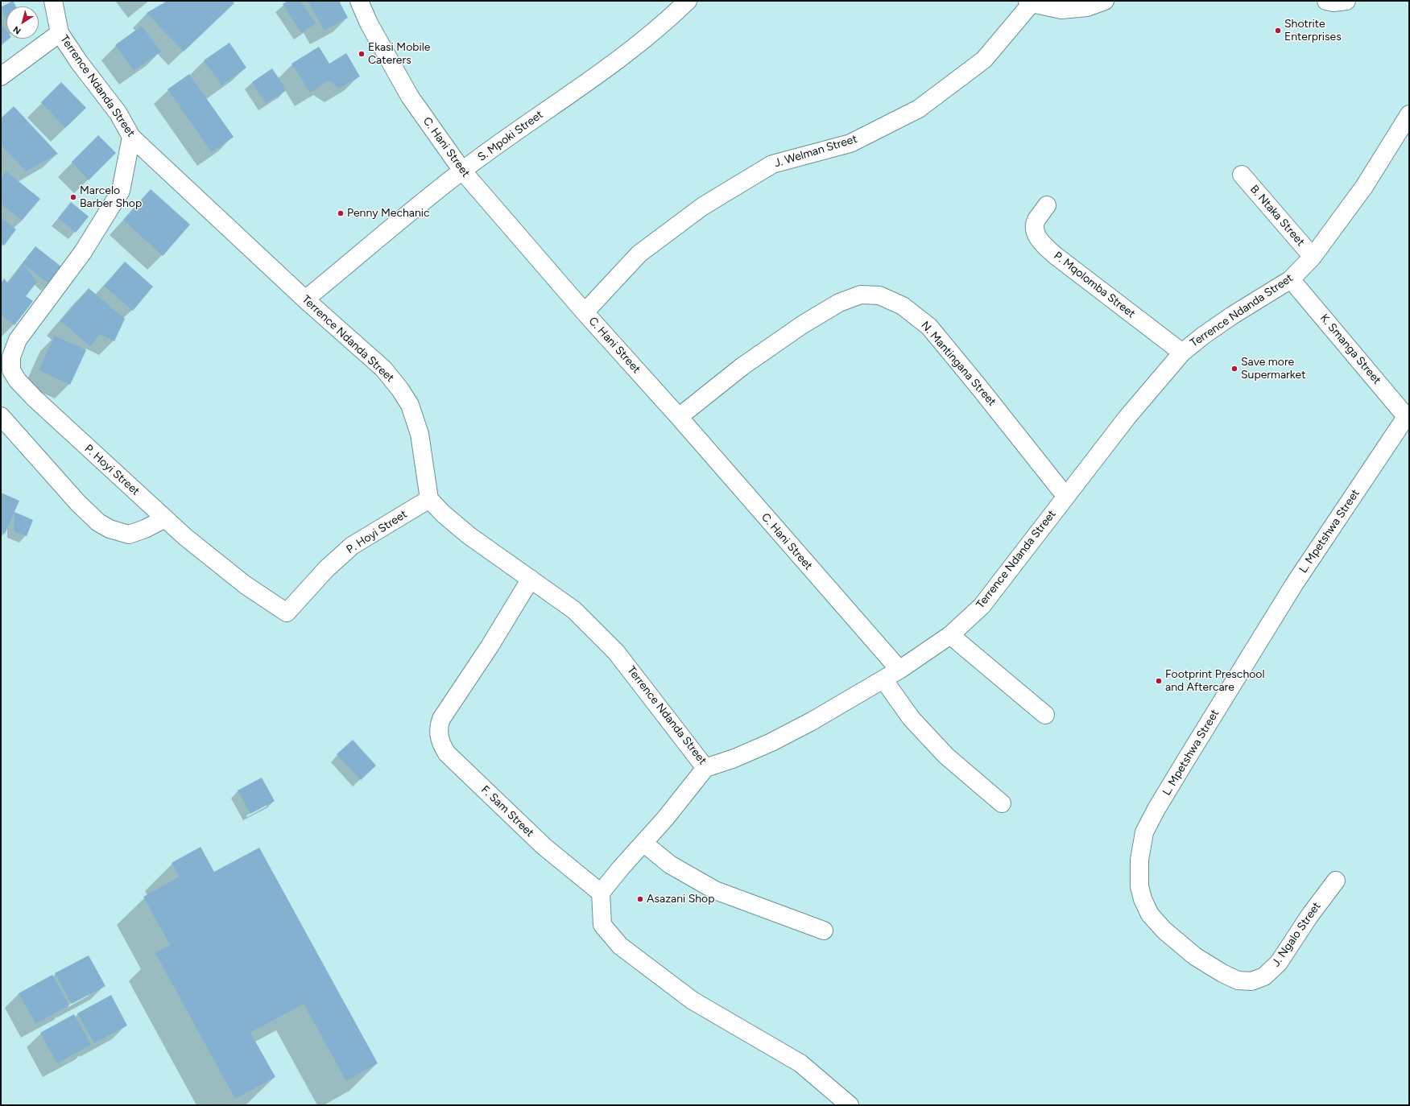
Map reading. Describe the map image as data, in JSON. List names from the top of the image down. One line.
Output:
{"streets":{"street":["Terrence Ndanda Street","S. Mpoki Street","C. Hani Street","J. Welman Street","B. Ntaka Street","P. Mqolomba Street","K. Smanga Street","N. Mantingana Street","P. Hoyi Street","L. Mpetshwa Street","F. Sam Street","J. Ngalo Street"]},"crossings":[["Terrence Ndanda Street","S. Mpoki Street"],["Terrence Ndanda Street","C. Hani Street"],["Terrence Ndanda Street","B. Ntaka Street"],["Terrence Ndanda Street","P. Mqolomba Street"],["Terrence Ndanda Street","K. Smanga Street"],["Terrence Ndanda Street","N. Mantingana Street"],["Terrence Ndanda Street","P. Hoyi Street"],["Terrence Ndanda Street","F. Sam Street"],["S. Mpoki Street","C. Hani Street"],["C. Hani Street","J. Welman Street"],["C. Hani Street","N. Mantingana Street"],["K. Smanga Street","L. Mpetshwa Street"],["L. Mpetshwa Street","J. Ngalo Street"]],"places":["Shotrite Enterprises","Ekasi Mobile Caterers","Marcelo Barber Shop","Penny Mechanic","Save more Supermarket","Footprint Preschool and Aftercare","Asazani Shop"],"north":"bottom left"}
